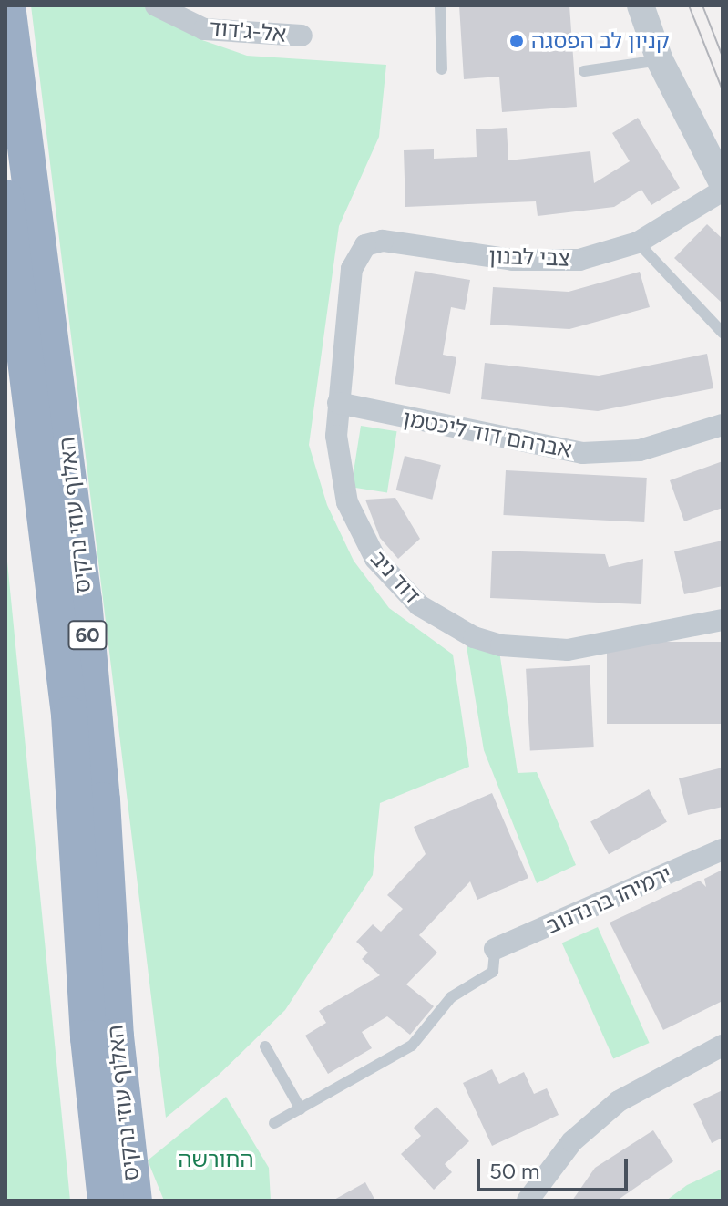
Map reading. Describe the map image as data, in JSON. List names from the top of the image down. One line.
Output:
{"streets":{"highway":["האלוף עוזי נרקיס","60"],"street":["אל-ג'דוד","צבי לבנון","אברהם דוד ליכטמן","דוד ניב","ירמיהו ברנדנוב"]},"crossings":[["צבי לבנון","דוד ניב"],["אברהם דוד ליכטמן","דוד ניב"]],"parks":["החורשה"],"places":["קניון לב הפסגה"],"scale_bar":"50 m"}
